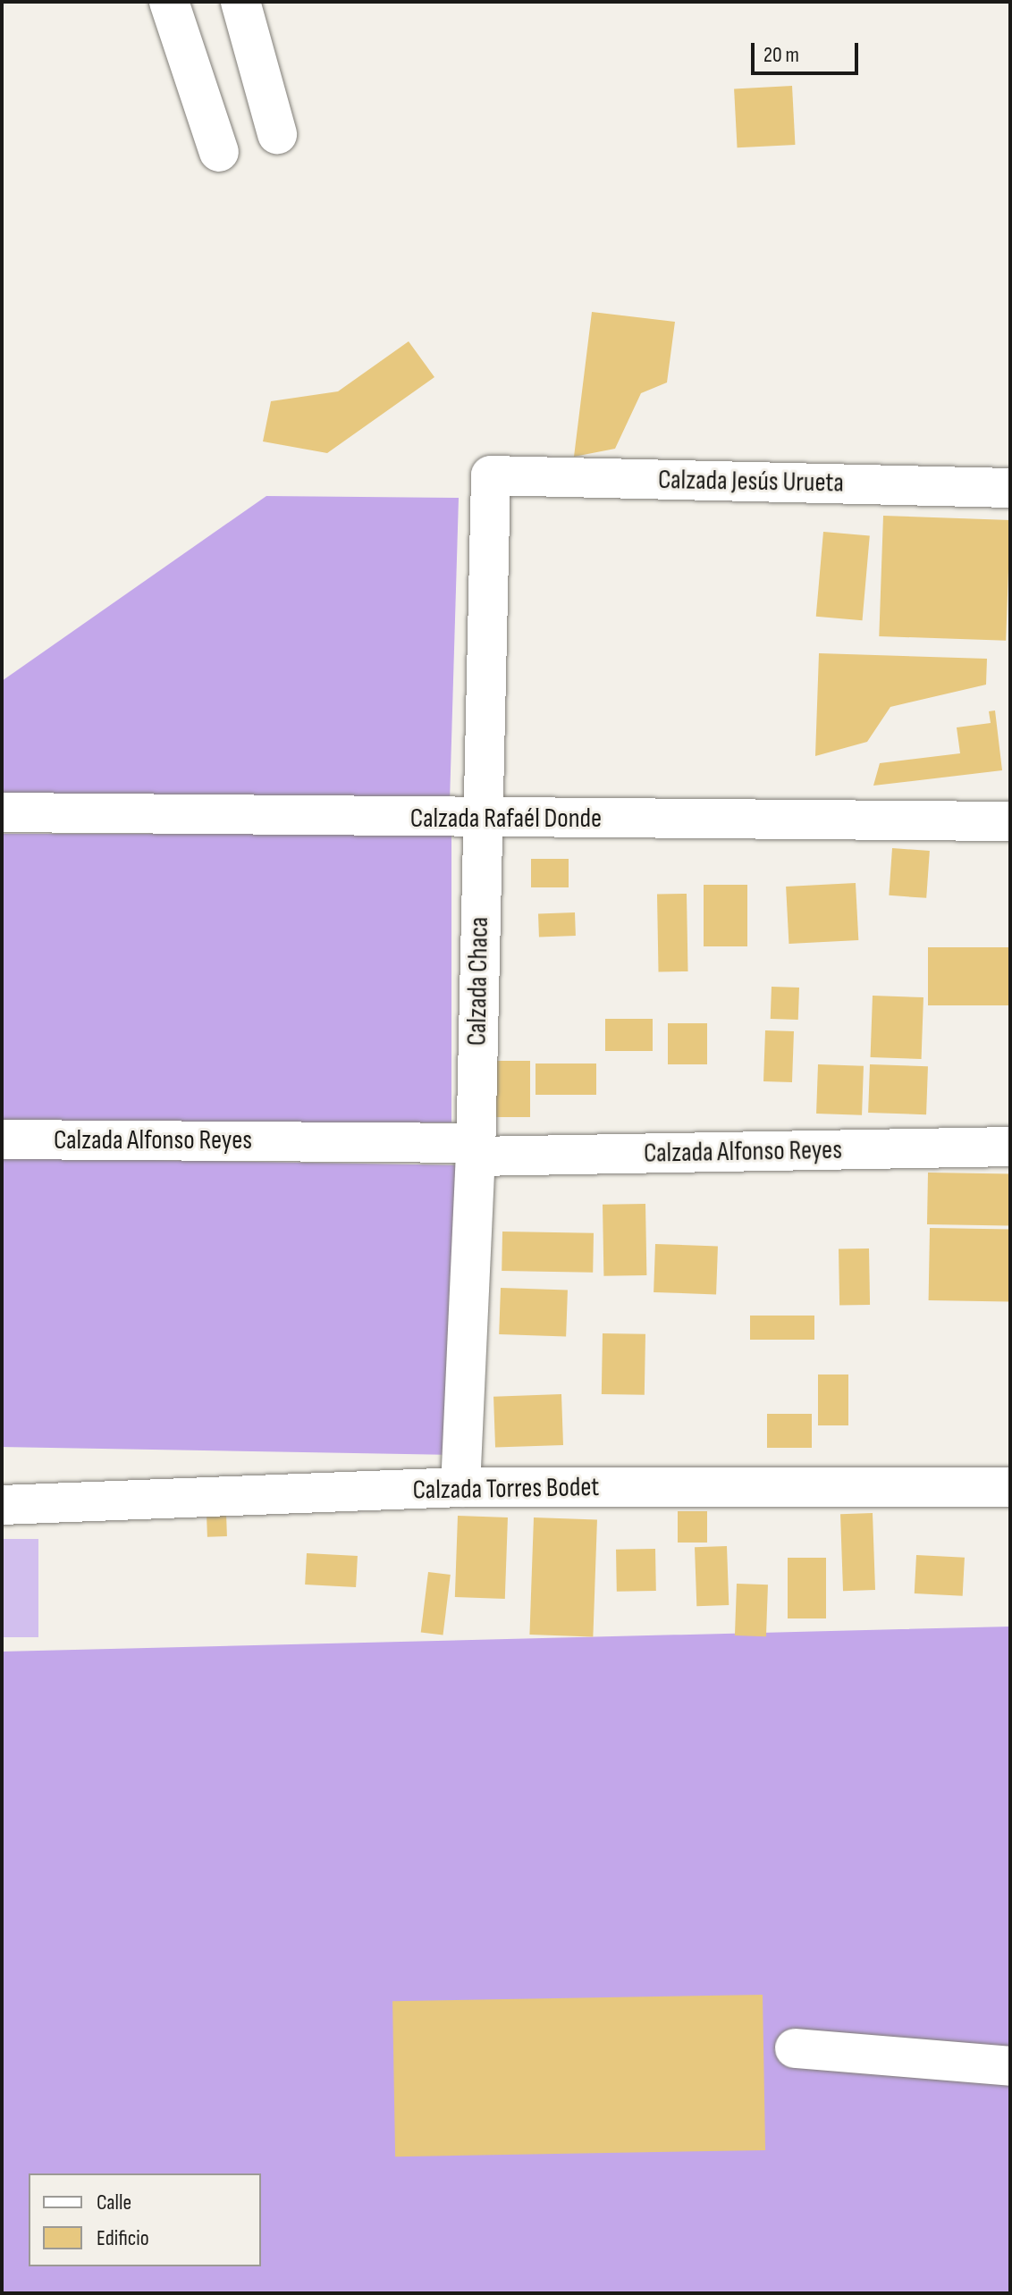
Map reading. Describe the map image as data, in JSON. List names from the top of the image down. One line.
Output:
{"streets":{"street":["Calzada Jesús Urueta","Calzada Rafaél Donde","Calzada Chaca","Calzada Alfonso Reyes","Calzada Torres Bodet"]},"crossings":[["Calzada Jesús Urueta","Calzada Chaca"],["Calzada Rafaél Donde","Calzada Chaca"],["Calzada Chaca","Calzada Alfonso Reyes"],["Calzada Chaca","Calzada Torres Bodet"]],"legend":["Calle","Edificio"],"scale_bar":"20 m"}
